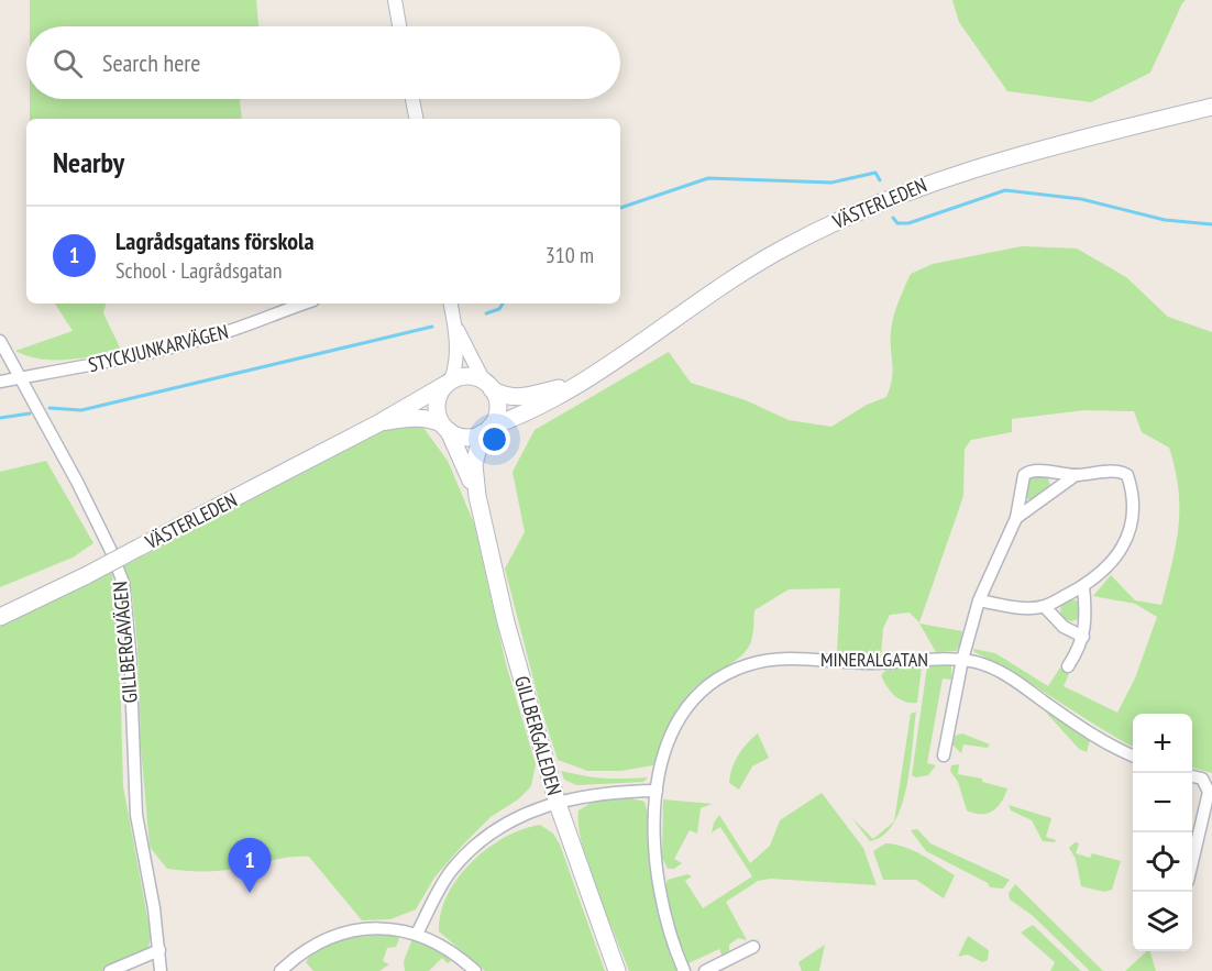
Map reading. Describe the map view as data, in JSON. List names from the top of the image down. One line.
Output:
{"streets":{"main road":["VÄSTERLEDEN","GILLBERGALEDEN"],"street":["STYCKJUNKARVÄGEN","GILLBERGAVÄGEN","MINERALGATAN"]},"crossings":[["VÄSTERLEDEN","GILLBERGALEDEN"],["STYCKJUNKARVÄGEN","GILLBERGAVÄGEN"]],"page":{"search":"Search here","heading":"Nearby","list":[{"mark":"1","name":"Lagrådsgatans förskola","note":"School · Lagrådsgatan","value":"310 m"}],"map_buttons":["+","−"],"pins":"1"}}
